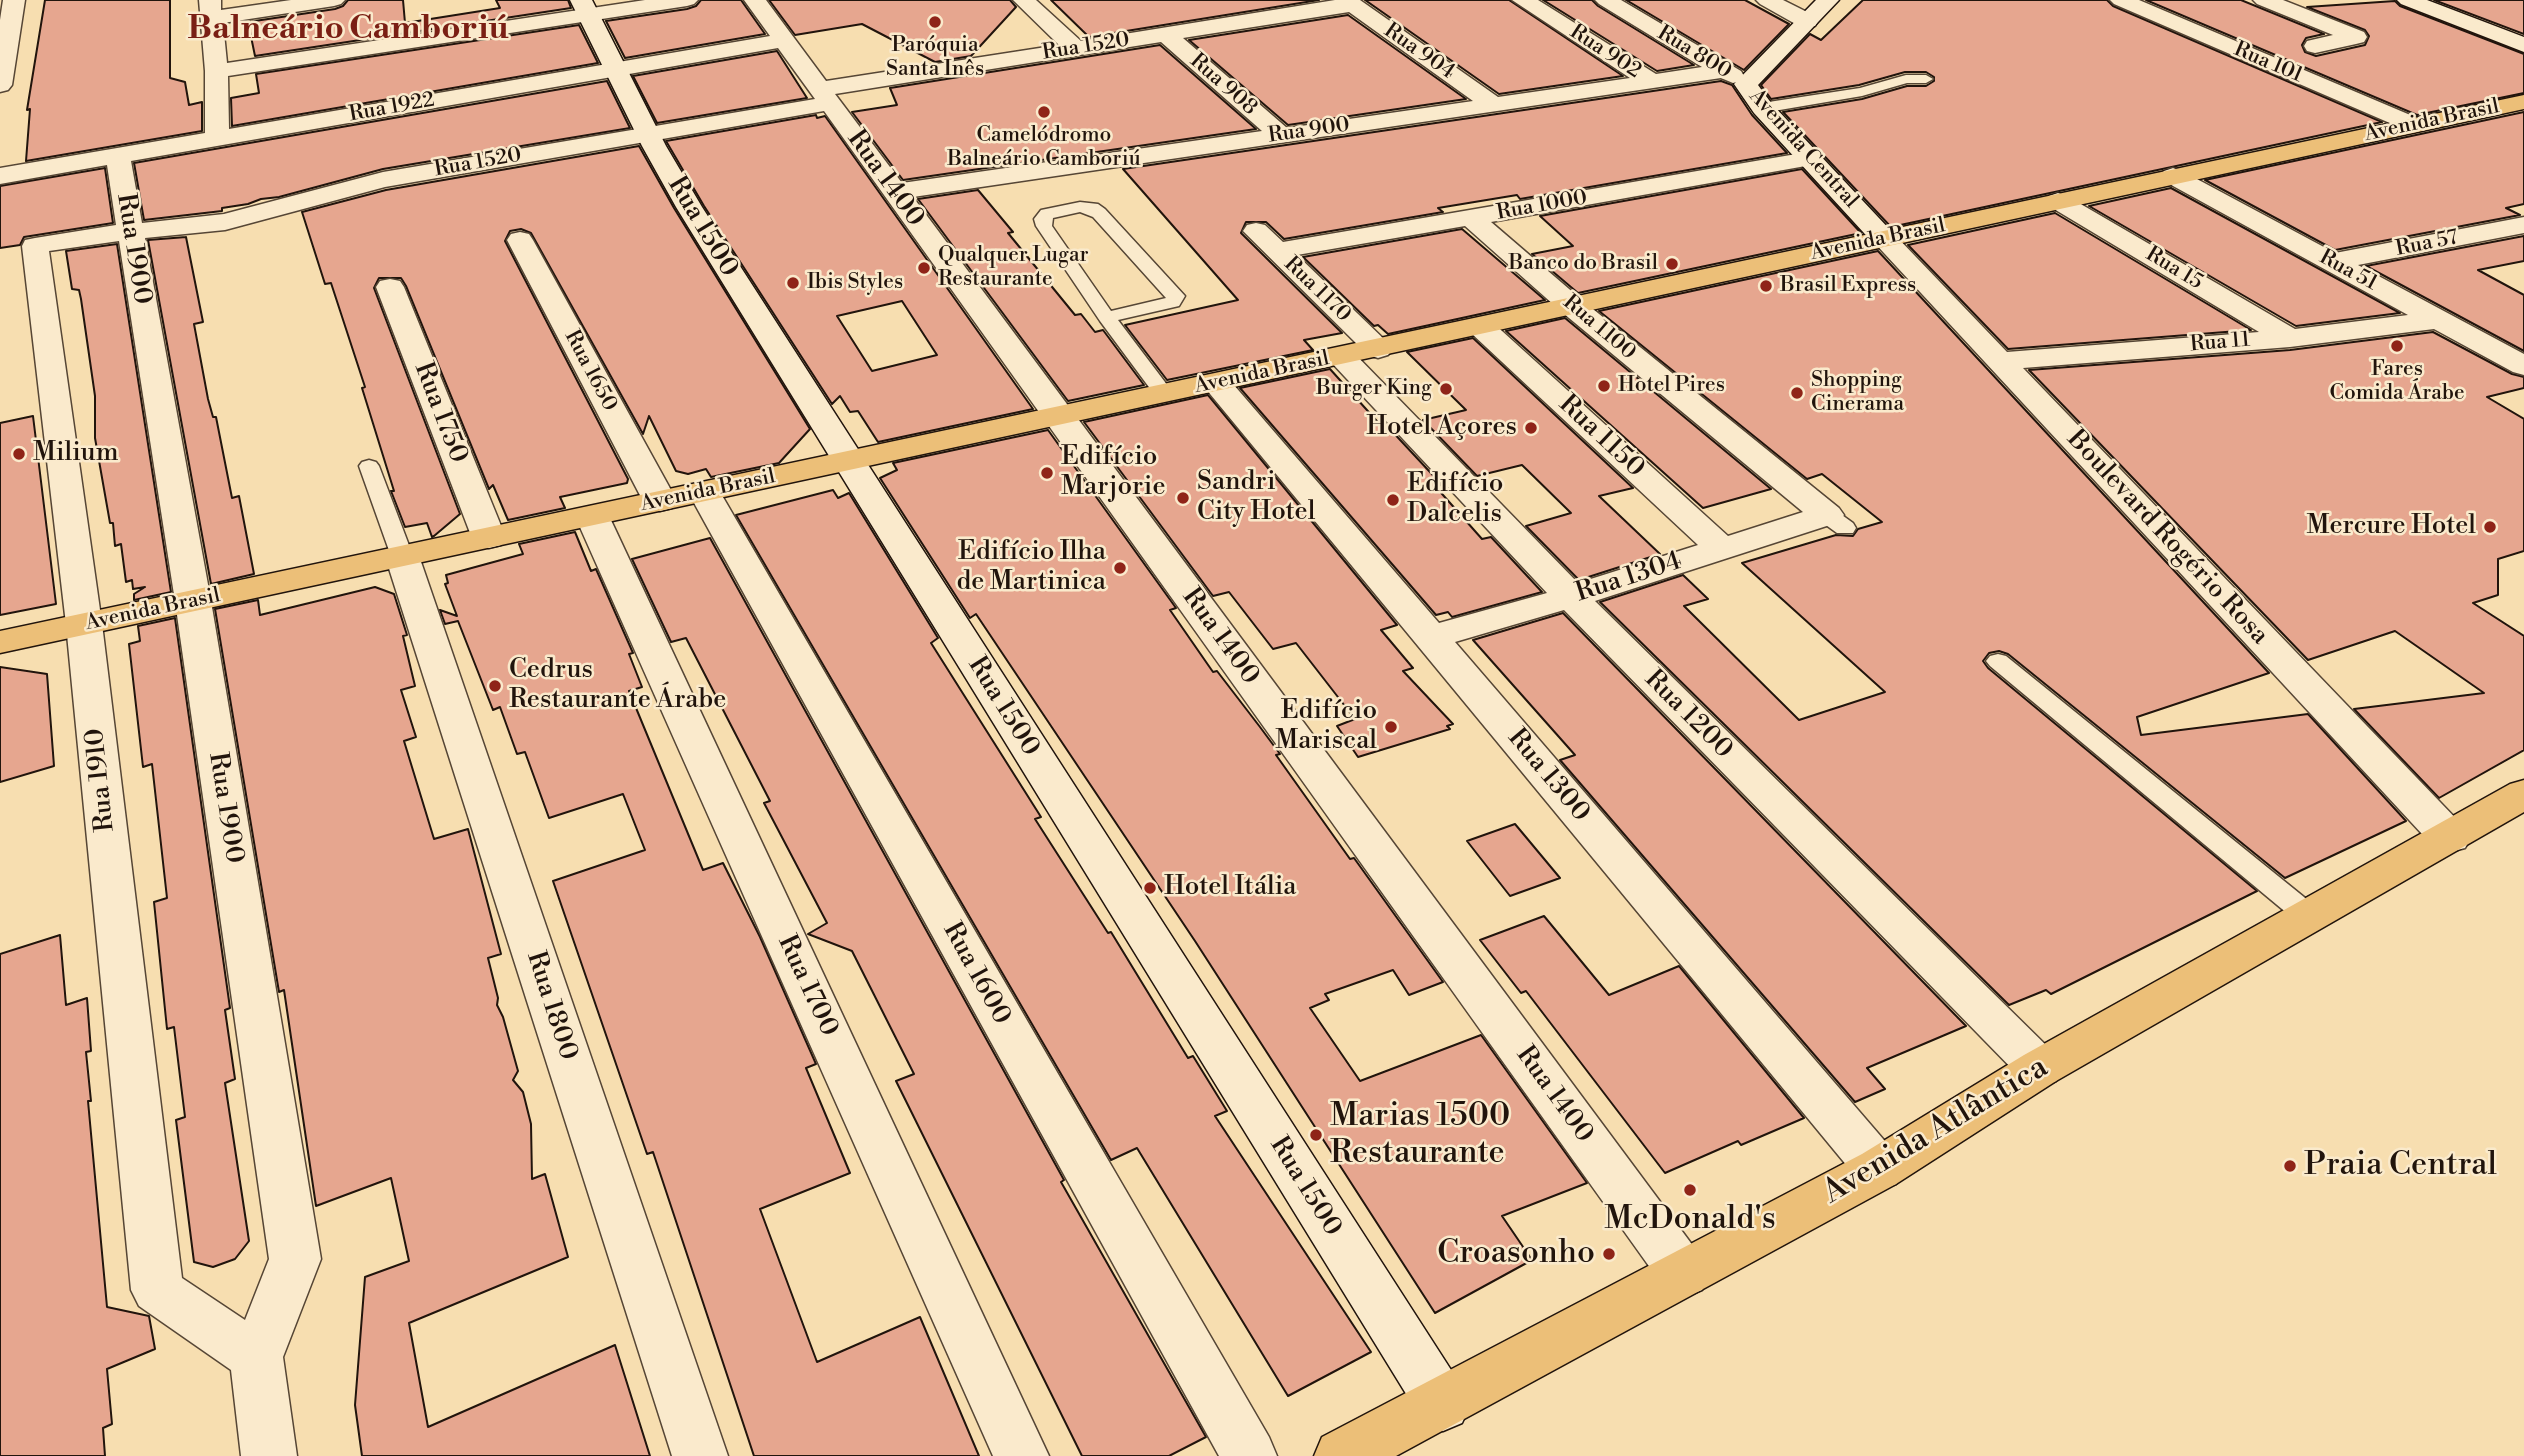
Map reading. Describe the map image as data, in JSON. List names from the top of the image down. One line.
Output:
{"streets":{"main road":["Avenida Brasil","Avenida Atlântica"],"street":["Rua 1520","Rua 904","Rua 902","Rua 800","Rua 101","Rua 908","Rua 1922","Rua 900","Avenida Central","Rua 1400","Rua 1000","Rua 1500","Rua 57","Rua 1900","Rua 15","Rua 51","Rua 1170","Rua 1100","Rua 11","Rua 1650","Rua 1750","Rua 1150","Boulevard Rogério Rosa","Rua 1304","Rua 1200","Rua 1300","Rua 1910","Rua 1600","Rua 1700","Rua 1800"]},"crossings":[["Rua 1520","Rua 904"],["Rua 1520","Rua 908"],["Rua 1520","Rua 1400"],["Rua 1520","Rua 1500"],["Rua 1520","Rua 1900"],["Rua 1520","Rua 1910"],["Rua 904","Rua 900"],["Rua 902","Rua 900"],["Rua 800","Rua 900"],["Rua 800","Avenida Central"],["Rua 101","Avenida Brasil"],["Rua 908","Rua 900"],["Rua 1922","Rua 1400"],["Rua 1922","Rua 1500"],["Rua 1922","Rua 1900"],["Avenida Brasil","Avenida Central"],["Avenida Brasil","Rua 1400"],["Avenida Brasil","Rua 1500"],["Avenida Brasil","Rua 1900"],["Avenida Brasil","Rua 15"],["Avenida Brasil","Rua 51"],["Avenida Brasil","Rua 1170"],["Avenida Brasil","Rua 1100"],["Avenida Brasil","Rua 1650"],["Avenida Brasil","Rua 1750"],["Avenida Brasil","Rua 1150"],["Avenida Brasil","Boulevard Rogério Rosa"],["Avenida Brasil","Rua 1200"],["Avenida Brasil","Rua 1300"],["Avenida Brasil","Rua 1910"],["Avenida Brasil","Rua 1600"],["Avenida Brasil","Rua 1700"],["Avenida Brasil","Rua 1800"],["Rua 900","Rua 1400"],["Avenida Central","Rua 1000"],["Avenida Central","Boulevard Rogério Rosa"],["Rua 1400","Avenida Atlântica"],["Rua 1000","Rua 1170"],["Rua 1000","Rua 1100"],["Rua 1500","Avenida Atlântica"],["Rua 57","Rua 51"],["Rua 1900","Rua 1910"],["Rua 15","Rua 11"],["Rua 51","Rua 11"],["Rua 1100","Rua 1304"],["Rua 11","Boulevard Rogério Rosa"],["Rua 1150","Rua 1304"],["Boulevard Rogério Rosa","Avenida Atlântica"],["Rua 1304","Rua 1200"],["Rua 1304","Rua 1300"],["Rua 1200","Avenida Atlântica"],["Rua 1300","Avenida Atlântica"]],"districts":["Balneário Camboriú"],"places":["Paróquia Santa Inês","Camelódromo Balneário Camboriú","Banco do Brasil","Qualquer Lugar Restaurante","Ibis Styles","Brasil Express","Fares Comida Árabe","Hotel Pires","Burger King","Shopping Cinerama","Hotel Açores","Milium","Edifício Marjorie","Sandri City Hotel","Edifício Dalcelis","Mercure Hotel","Edifício Ilha de Martinica","Cedrus Restaurante Árabe","Edifício Mariscal","Hotel Itália","Marias 1500 Restaurante","Praia Central","McDonald's","Croasonho"]}
